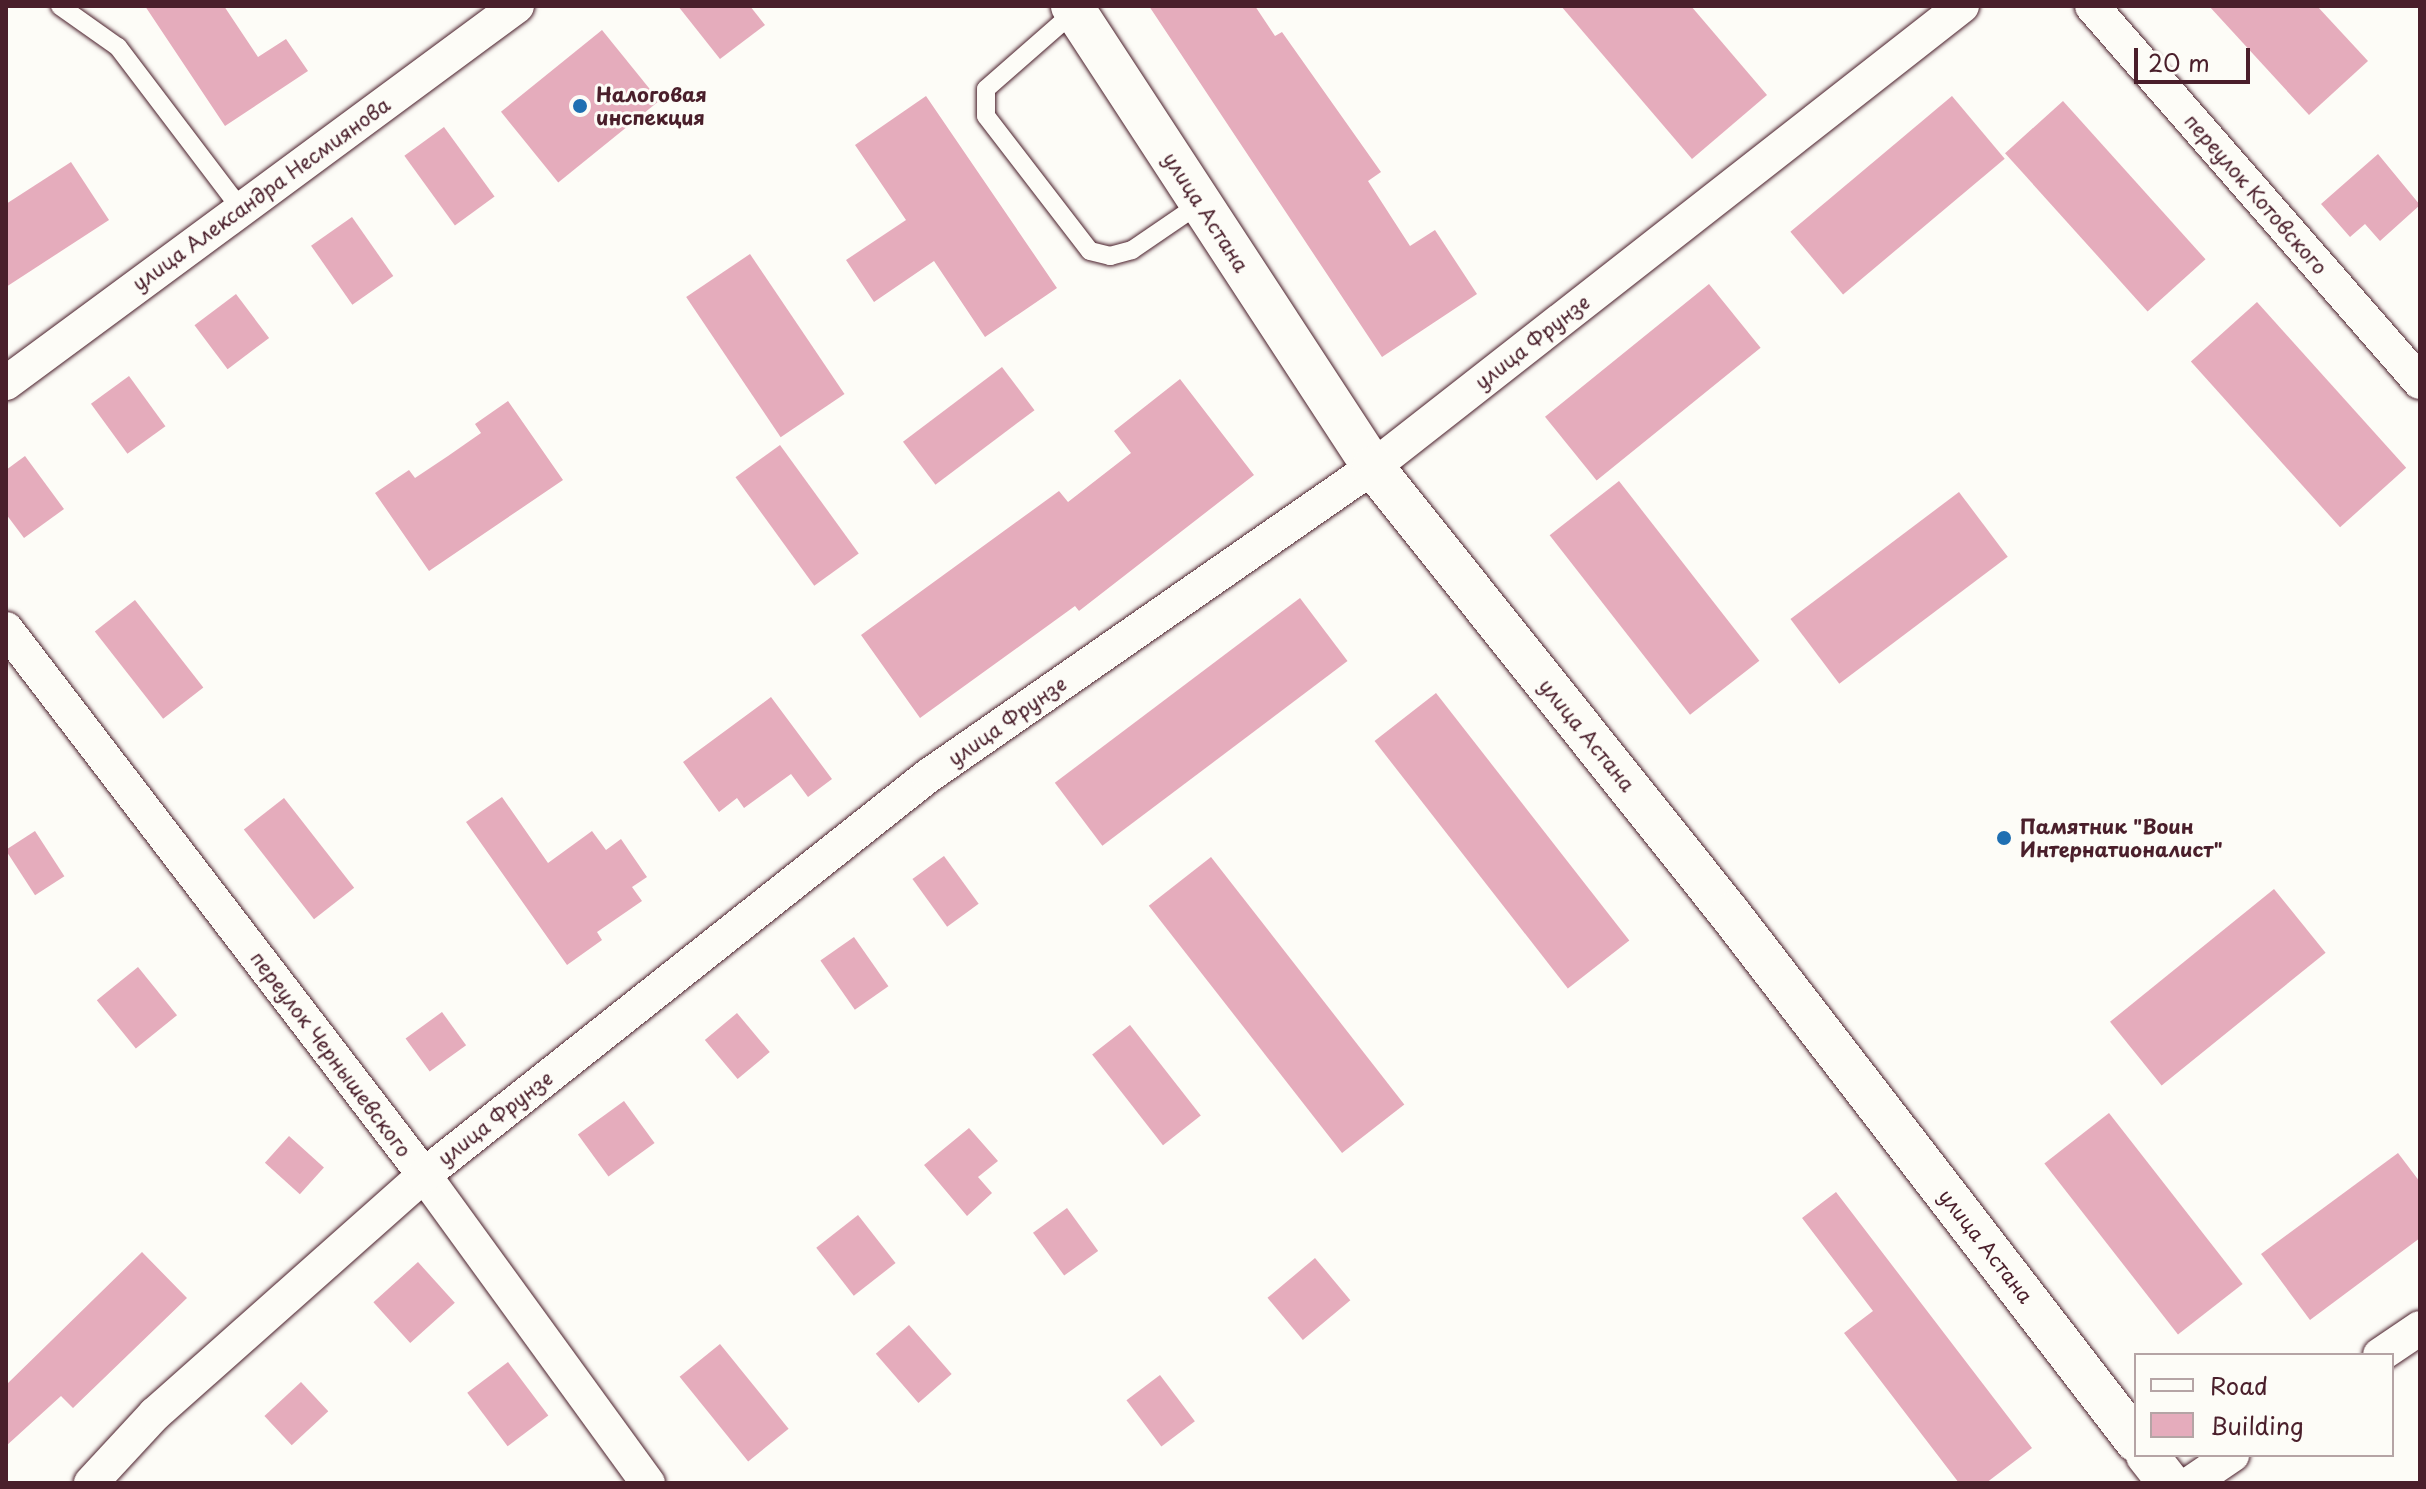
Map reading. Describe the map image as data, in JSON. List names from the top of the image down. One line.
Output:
{"streets":{"street":["улица Александра Несмиянова","переулок Котовского","улица Астана","улица Фрунзе","переулок Чернышевского"]},"crossings":[["улица Астана","улица Фрунзе"],["улица Фрунзе","переулок Чернышевского"]],"places":["Налоговая инспекция","Памятник \"Воин Интернатионалист\""],"legend":["Road","Building"],"scale_bar":"20 m"}
